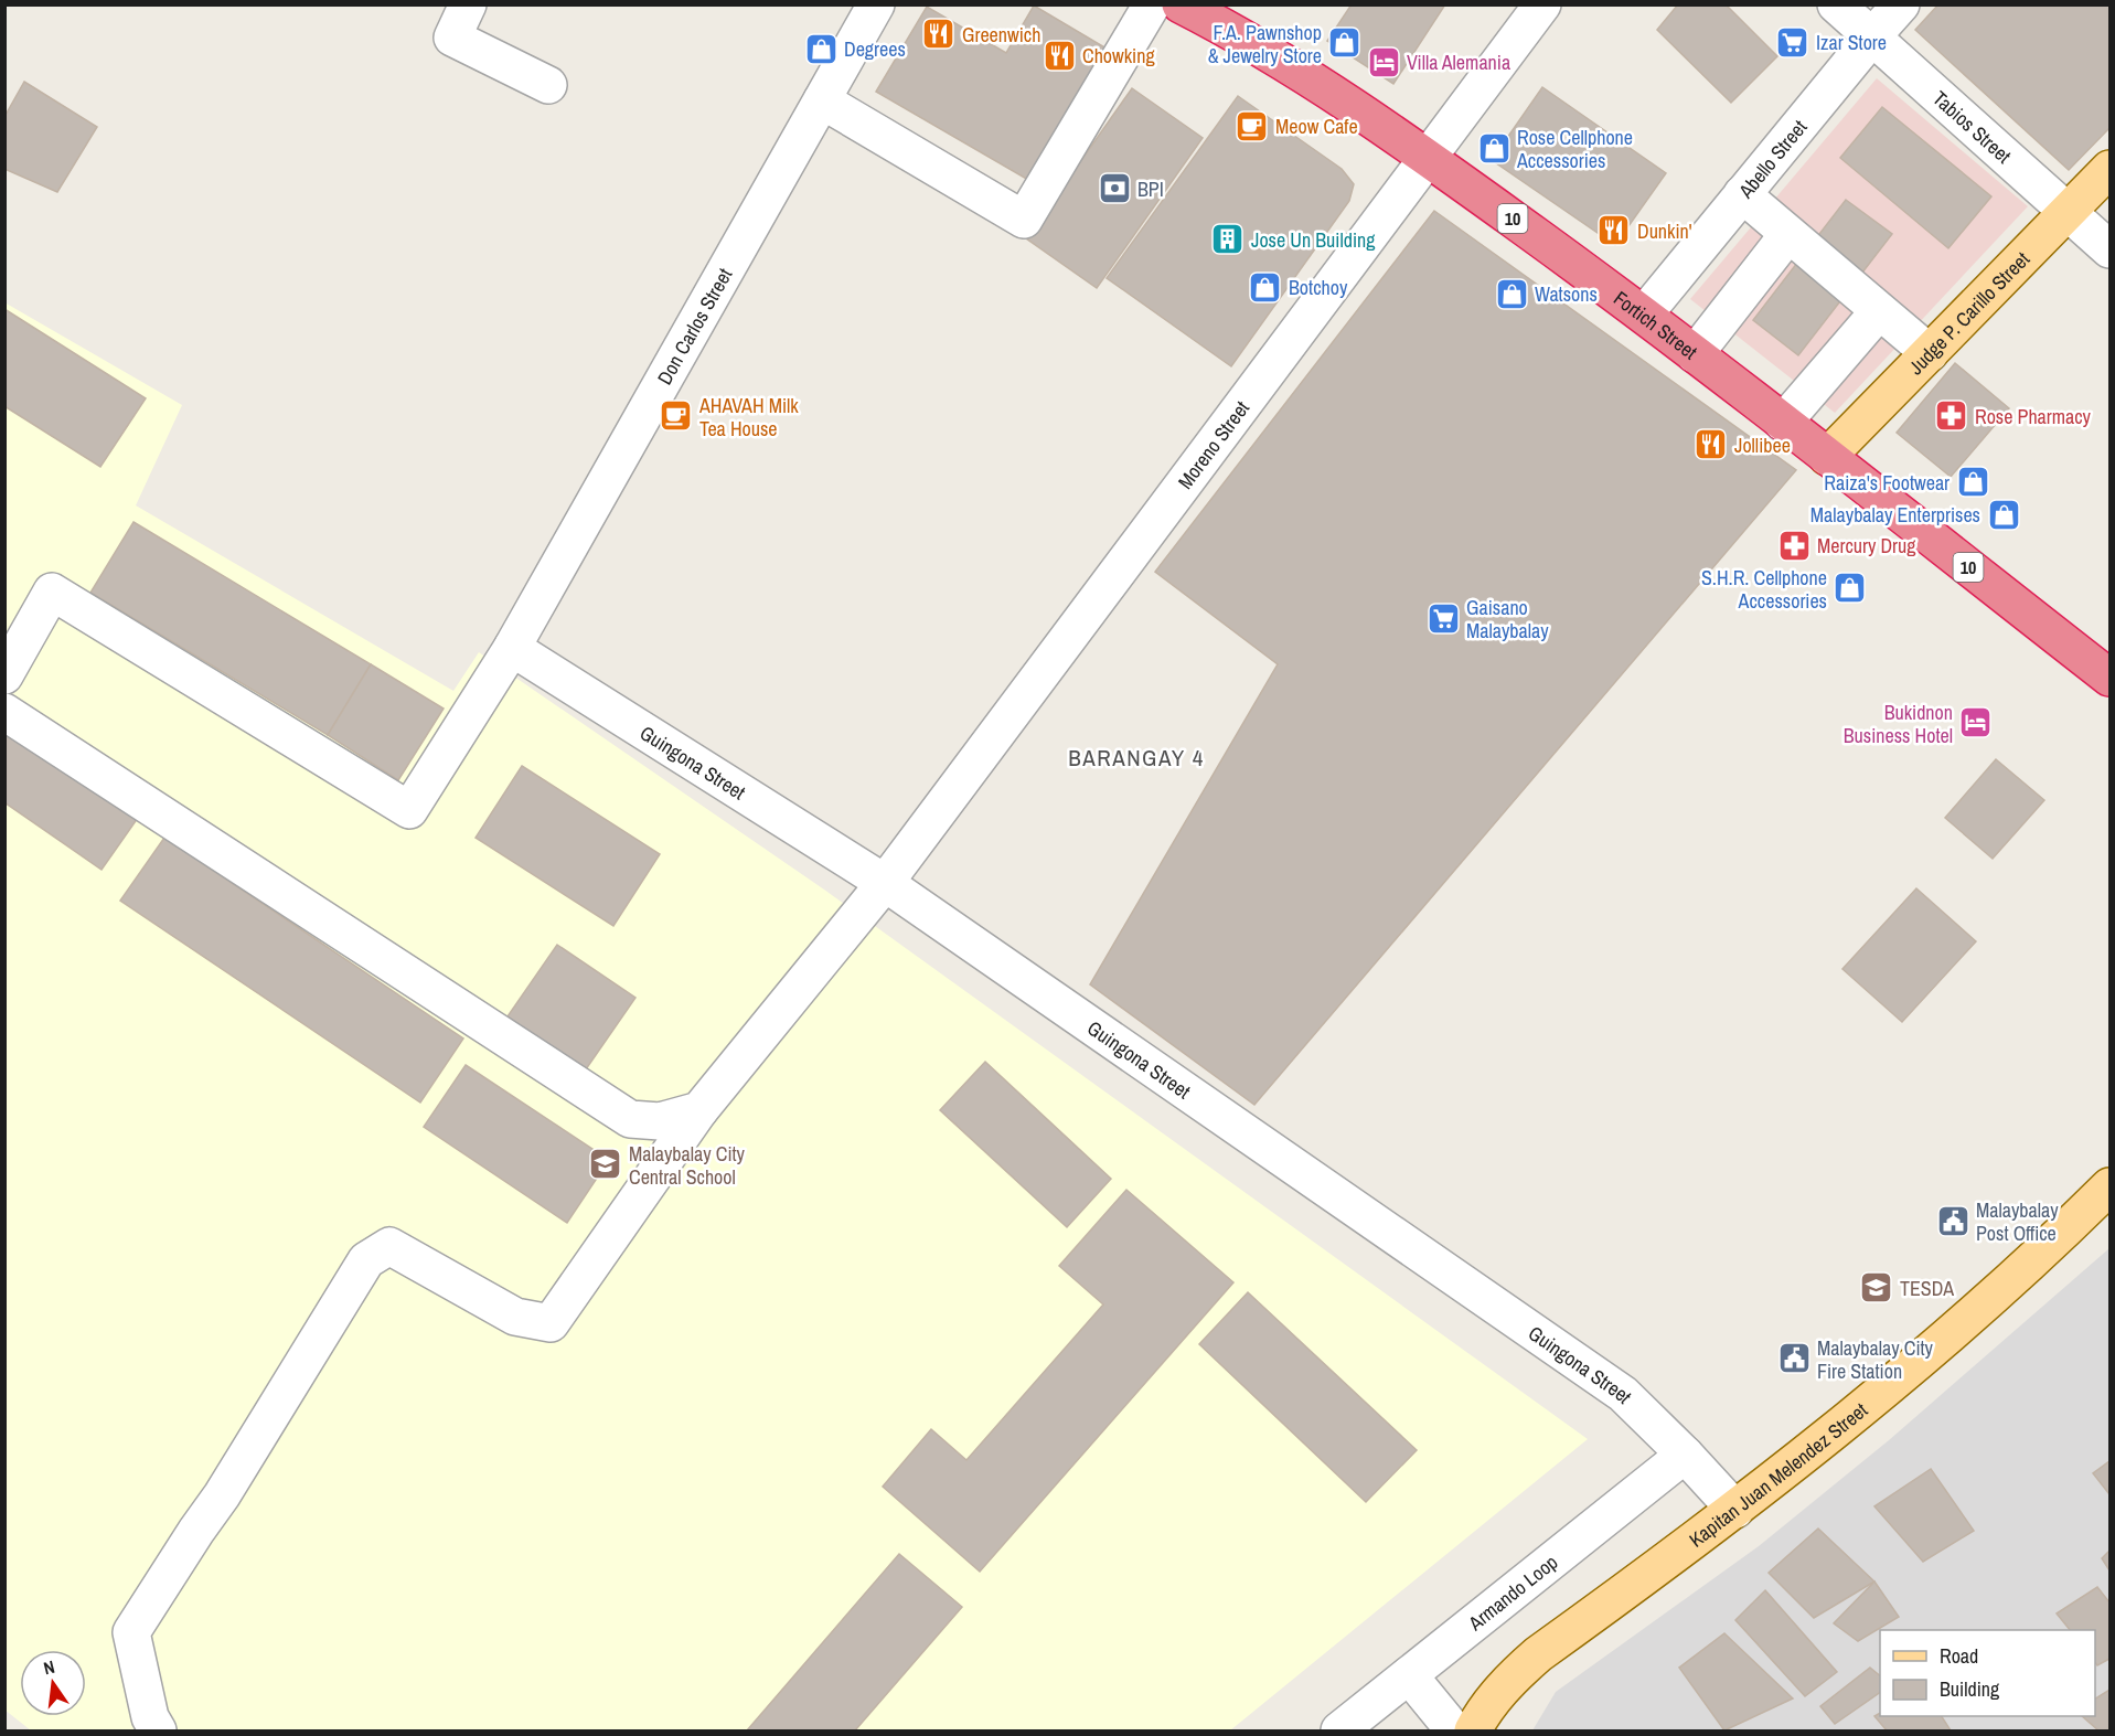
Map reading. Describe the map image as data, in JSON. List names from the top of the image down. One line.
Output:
{"streets":{"highway":["10","Fortich Street"],"main road":["Judge P. Carillo Street","Kapitan Juan Melendez Street"],"street":["Tabios Street","Abello Street","Don Carlos Street","Moreno Street","Guingona Street","Armando Loop"]},"crossings":[["Tabios Street","Abello Street"],["Tabios Street","Judge P. Carillo Street"],["Abello Street","Fortich Street"],["Judge P. Carillo Street","Fortich Street"],["Don Carlos Street","Guingona Street"],["Fortich Street","Moreno Street"],["Moreno Street","Guingona Street"],["Guingona Street","Kapitan Juan Melendez Street"],["Guingona Street","Armando Loop"]],"districts":["BARANGAY 4"],"places":{"restaurant":["Greenwich","Chowking","Dunkin'","Jollibee"],"supermarket":["Izar Store","Gaisano Malaybalay"],"shop":["F.A. Pawnshop & Jewelry Store","Degrees","Rose Cellphone Accessories","Botchoy","Watsons","Raiza's Footwear","Malaybalay Enterprises","S.H.R. Cellphone Accessories"],"hotel":["Villa Alemania","Bukidnon Business Hotel"],"cafe":["Meow Cafe","AHAVAH Milk Tea House"],"bank":["BPI"],"building":["Jose Un Building"],"pharmacy":["Rose Pharmacy","Mercury Drug"],"school or university":["Malaybalay City Central School","TESDA"],"public building":["Malaybalay Post Office","Malaybalay City Fire Station"]},"legend":["Road","Building"],"north":"top"}
